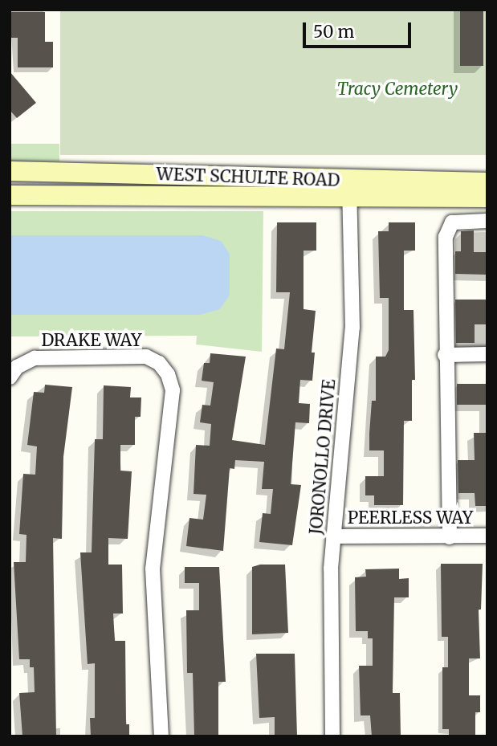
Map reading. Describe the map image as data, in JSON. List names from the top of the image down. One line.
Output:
{"streets":{"main road":["WEST SCHULTE ROAD"],"street":["DRAKE WAY","JORONOLLO DRIVE","PEERLESS WAY"]},"crossings":[["WEST SCHULTE ROAD","JORONOLLO DRIVE"],["JORONOLLO DRIVE","PEERLESS WAY"]],"parks":["Tracy Cemetery"],"scale_bar":"50 m"}
